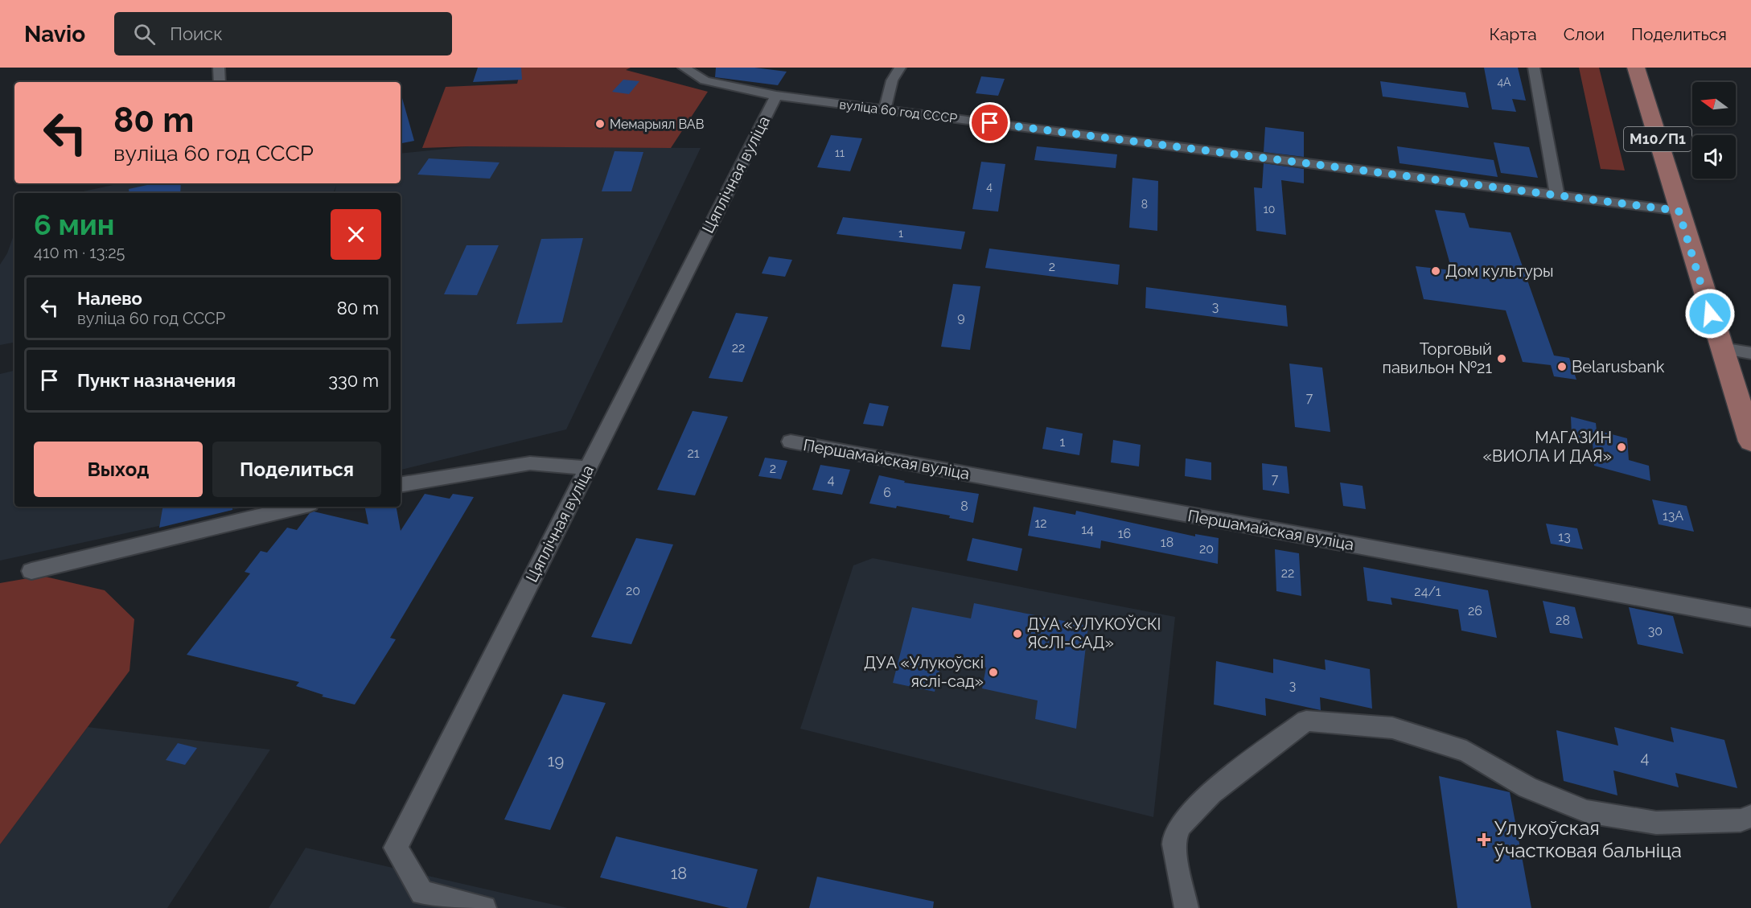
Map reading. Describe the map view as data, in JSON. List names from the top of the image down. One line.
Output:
{"streets":{"main road":["М10/П1"],"street":["вуліца 60 год СССР","Цяплічная вуліца","Першамайская вуліца"]},"crossings":[["вуліца 60 год СССР","М10/П1"],["вуліца 60 год СССР","Цяплічная вуліца"]],"places":{"other":["Мемарыял ВАВ","Дом культуры","Торговый павильон №21","Belarusbank","МАГАЗИН «ВИОЛА И ДАЯ»","ДУА «УЛУКОЎСКІ ЯСЛІ-САД»","ДУА «Улукоўскі яслі-сад»"],"health":["Улукоўская ўчастковая бальніца"]},"house_numbers":["4А","11","4","8","10","1","2","3","9","22","7","1","21","2","7","4","6","8","13А","12","14","16","13","18","20","22","20","24/1","26","28","30","3","4","19","18"],"north":"left","page":{"header":"Navio","search":"Поиск","nav":["Карта","Слои","Поделиться"],"turn":["80 m","вуліца 60 год СССР"],"heading":["6 мин","410 m · 13:25"],"list":[{"name":"Налево","note":"вуліца 60 год СССР","value":"80 m"},{"name":"Пункт назначения","value":"330 m"}],"buttons":["Выход","Поделиться"]}}
